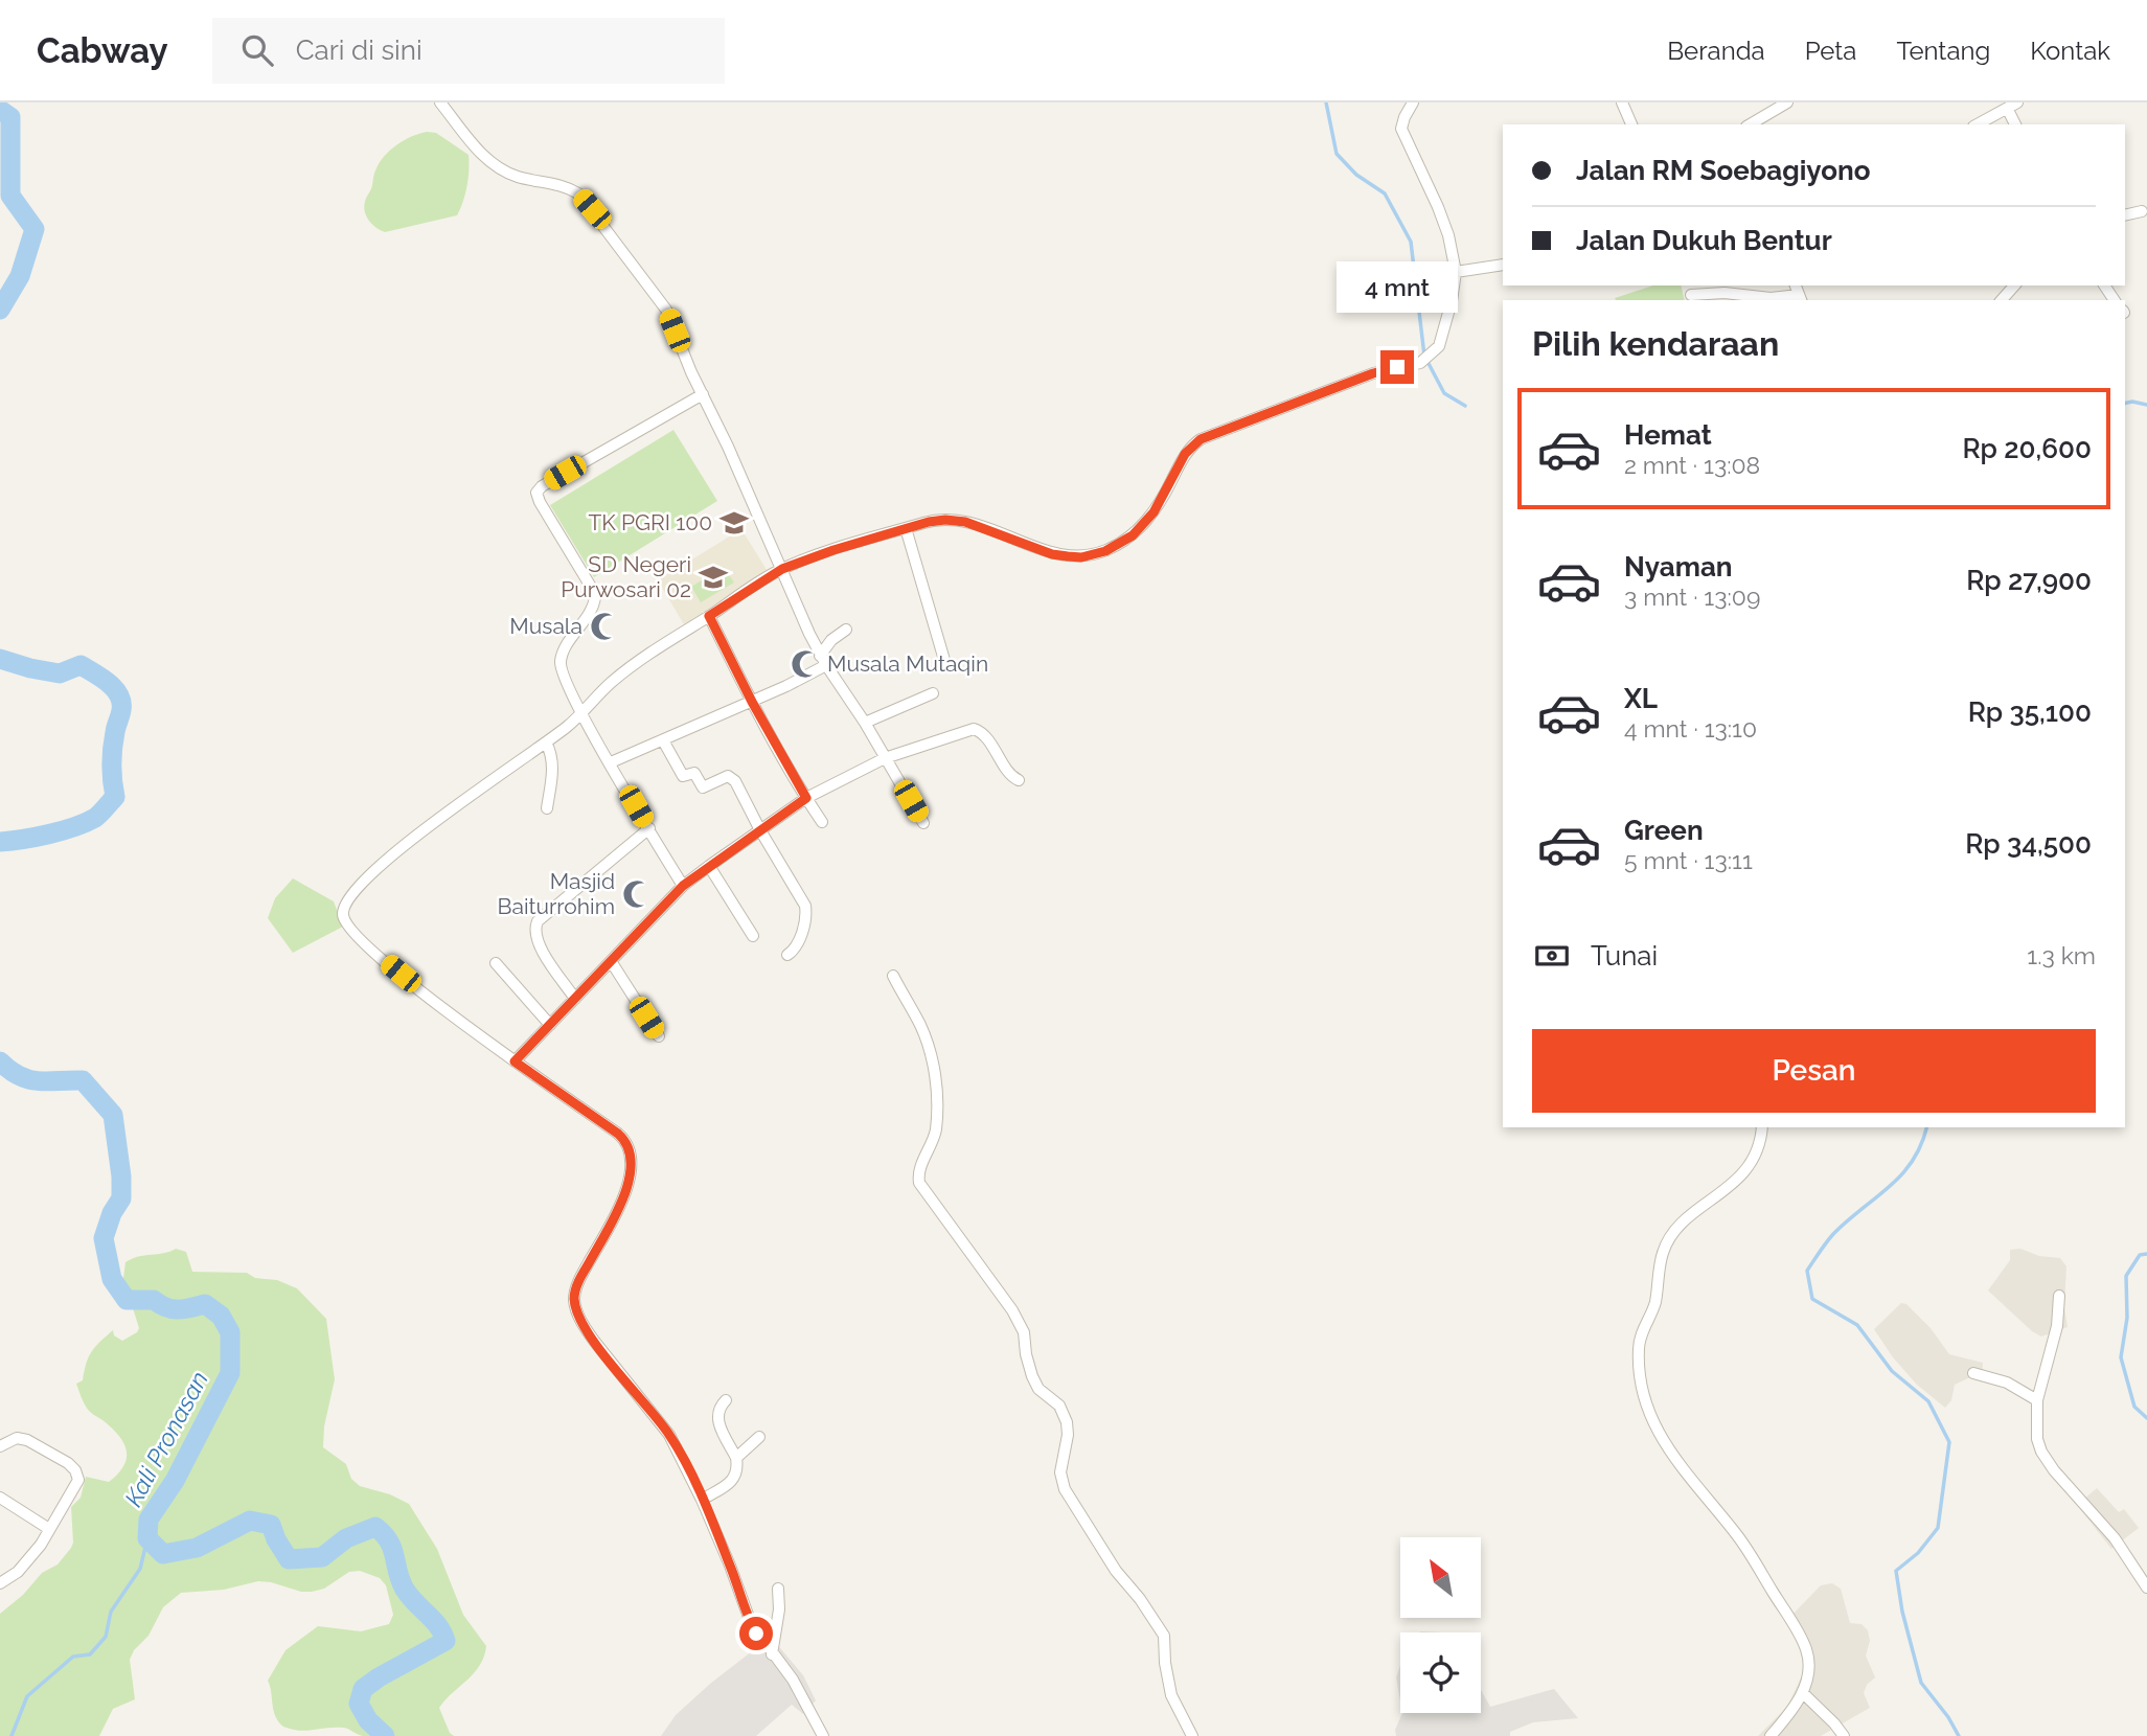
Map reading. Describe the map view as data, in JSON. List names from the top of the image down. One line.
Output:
{"water":["Kali Pronasan"],"places":{"school or university":["TK PGRI 100","SD Negeri Purwosari 02"],"mosque":["Musala","Musala Mutaqin","Masjid Baiturrohim"]},"north":"top left","page":{"header":"Cabway","search":"Cari di sini","nav":["Beranda","Peta","Tentang","Kontak"],"banner":["Jalan RM Soebagiyono","Jalan Dukuh Bentur"],"bubble":"4 mnt","heading":"Pilih kendaraan","list":[{"name":"Hemat","note":"2 mnt · 13:08","value":"Rp 20,600"},{"name":"Nyaman","note":"3 mnt · 13:09","value":"Rp 27,900"},{"name":"XL","note":"4 mnt · 13:10","value":"Rp 35,100"},{"name":"Green","note":"5 mnt · 13:11","value":"Rp 34,500"}],"pay":["Tunai","1.3 km"],"buttons":"Pesan"}}
